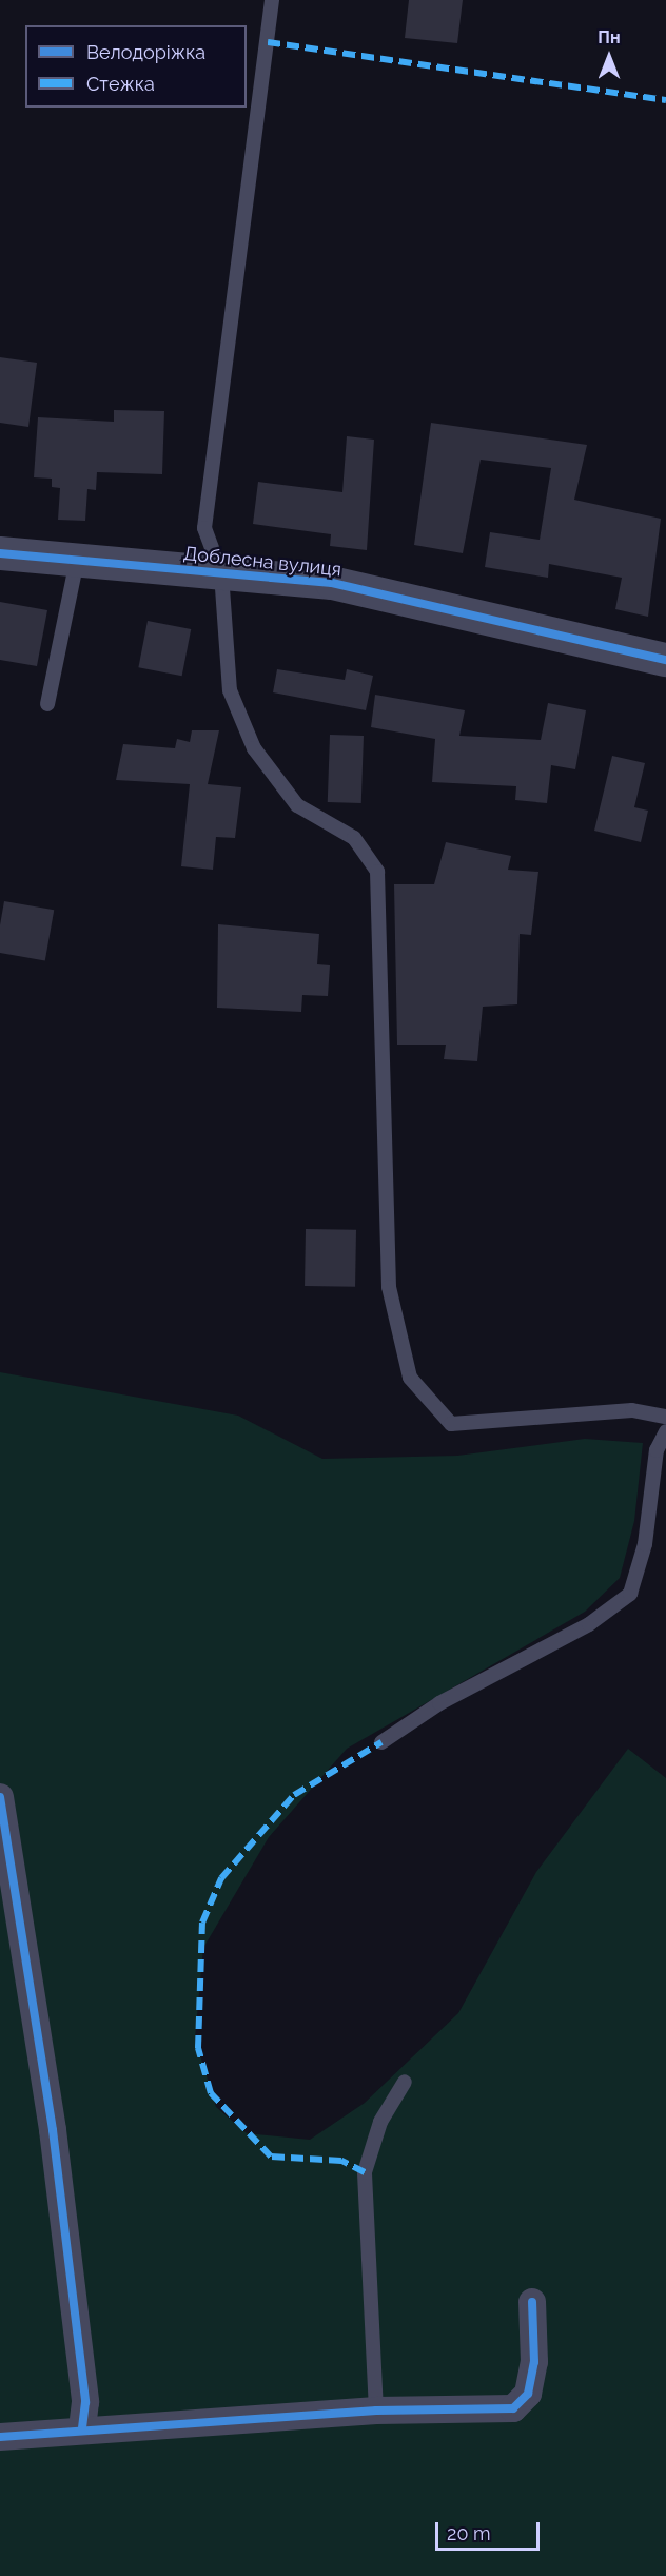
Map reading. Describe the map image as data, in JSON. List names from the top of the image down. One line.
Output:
{"streets":{"street":["Доблесна вулиця"]},"legend":["Велодоріжка","Стежка"],"scale_bar":"20 m","north":"top"}
